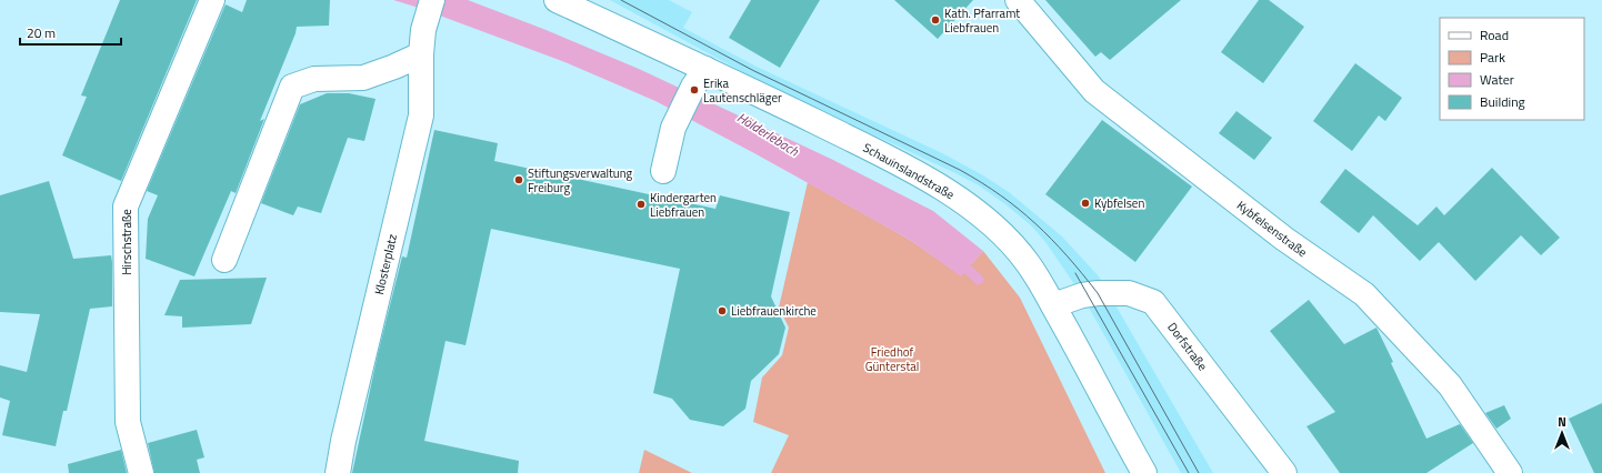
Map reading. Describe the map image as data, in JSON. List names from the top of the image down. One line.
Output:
{"streets":{"street":["Schauinslandstraße","Kybfelsenstraße","Hirschstraße","Klosterplatz","Dorfstraße"]},"crossings":[["Schauinslandstraße","Dorfstraße"]],"water":["Hölderlebach"],"parks":["Friedhof Günterstal"],"places":["Kath. Pfarramt Liebfrauen","Erika Lautenschläger","Stiftungsverwaltung Freiburg","Kybfelsen","Kindergarten Liebfrauen","Liebfrauenkirche"],"legend":["Road","Park","Water","Building"],"scale_bar":"20 m","north":"top"}
